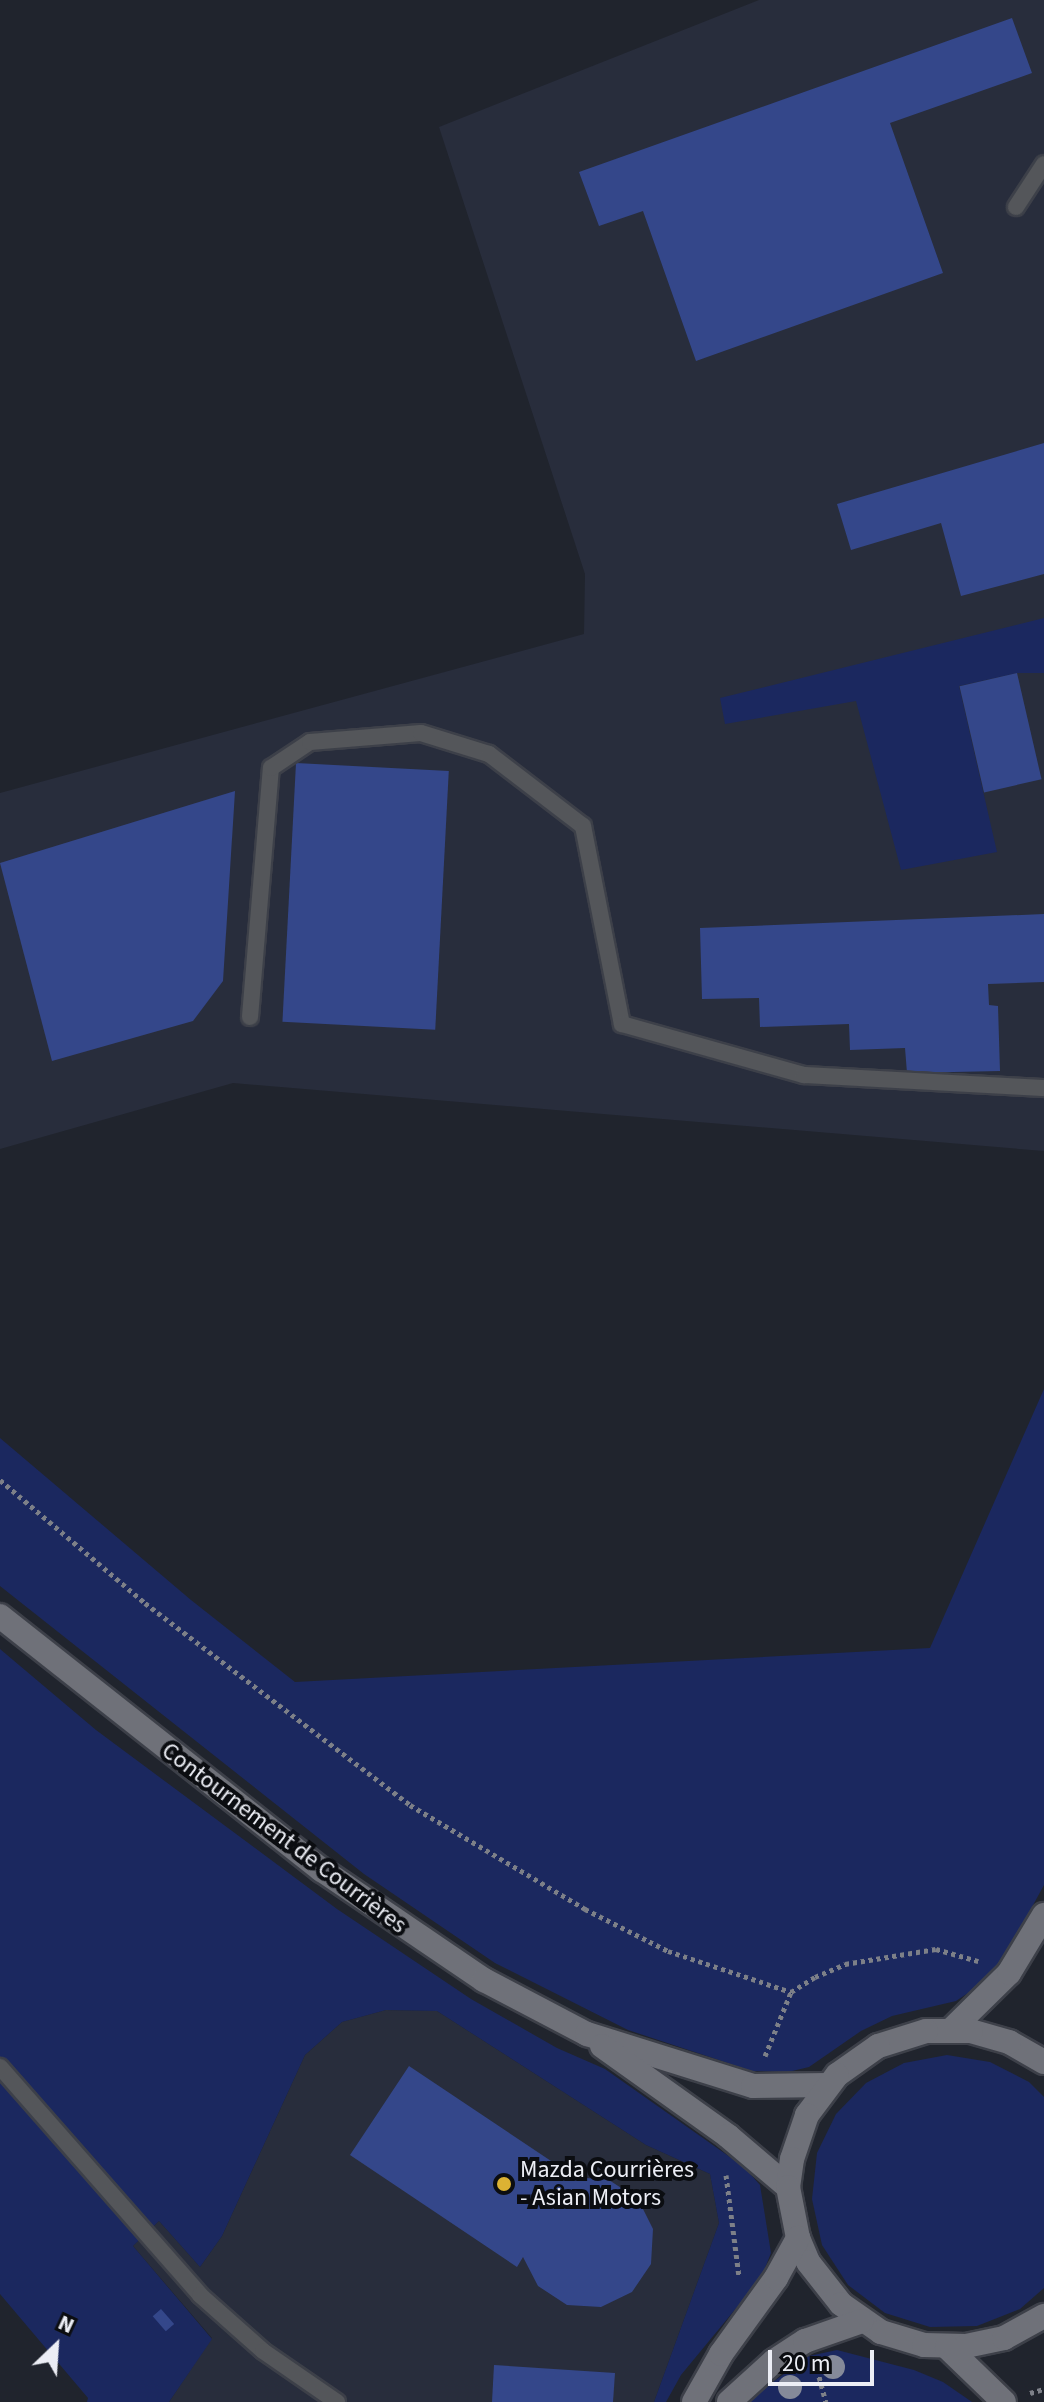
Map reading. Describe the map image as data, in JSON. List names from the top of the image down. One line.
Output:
{"streets":{"main road":["Contournement de Courrières"]},"places":["Mazda Courrières - Asian Motors"],"scale_bar":"20 m","north":"top right"}
